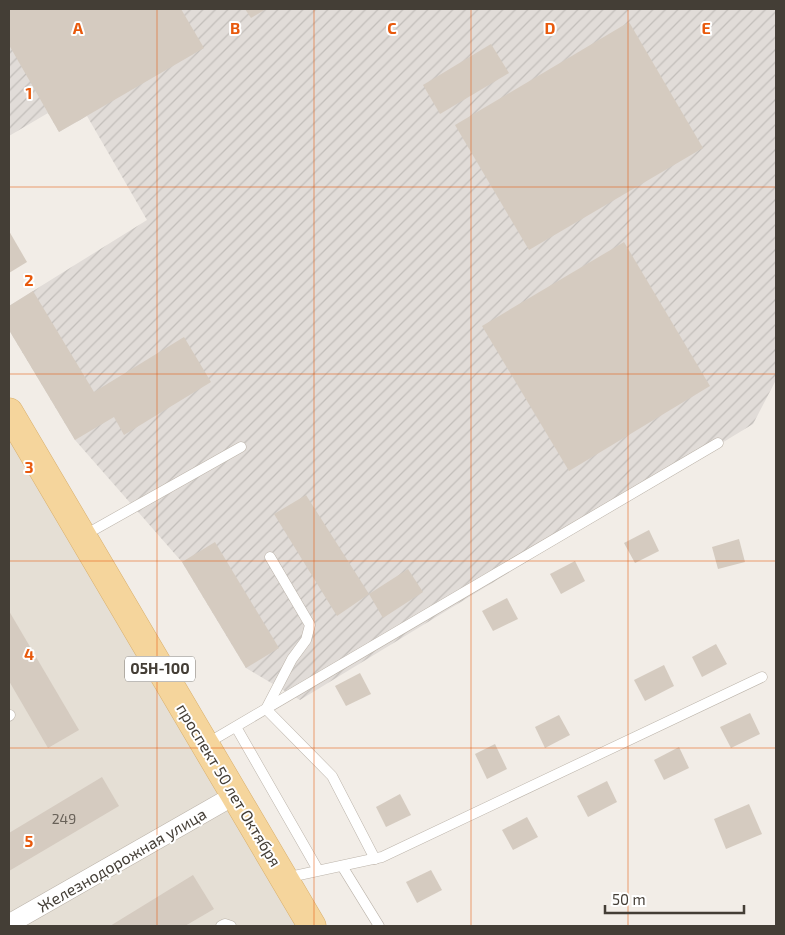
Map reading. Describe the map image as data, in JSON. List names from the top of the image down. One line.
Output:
{"streets":{"main road":["05Н-100","проспект 50 лет Октября"],"street":["Железнодорожная улица"]},"crossings":[["проспект 50 лет Октября","Железнодорожная улица"]],"house_numbers":["249"],"scale_bar":"50 m","grid":{"columns":["A","B","C","D","E"],"rows":["1","2","3","4","5"]}}
